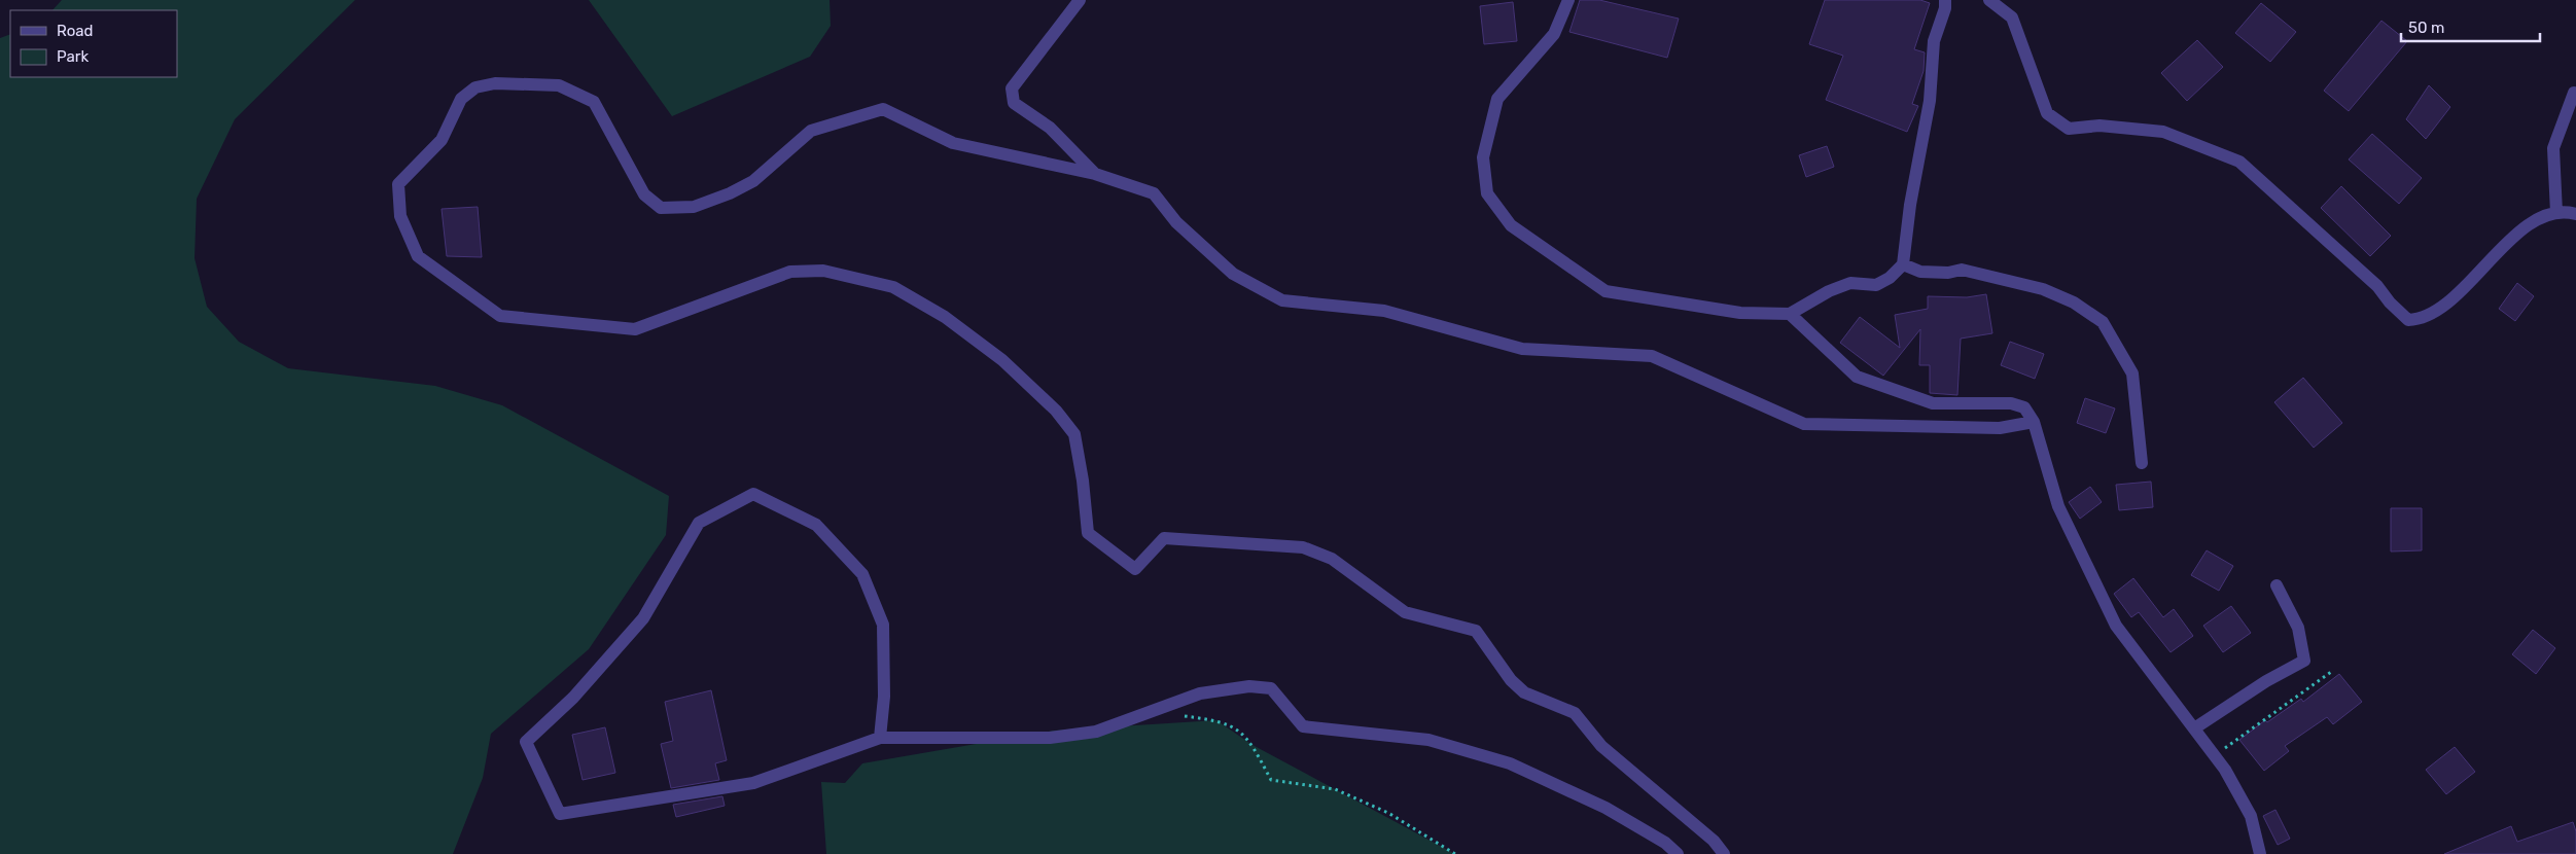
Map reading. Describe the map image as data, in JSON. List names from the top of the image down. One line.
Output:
{"legend":["Road","Park"],"scale_bar":"50 m"}
